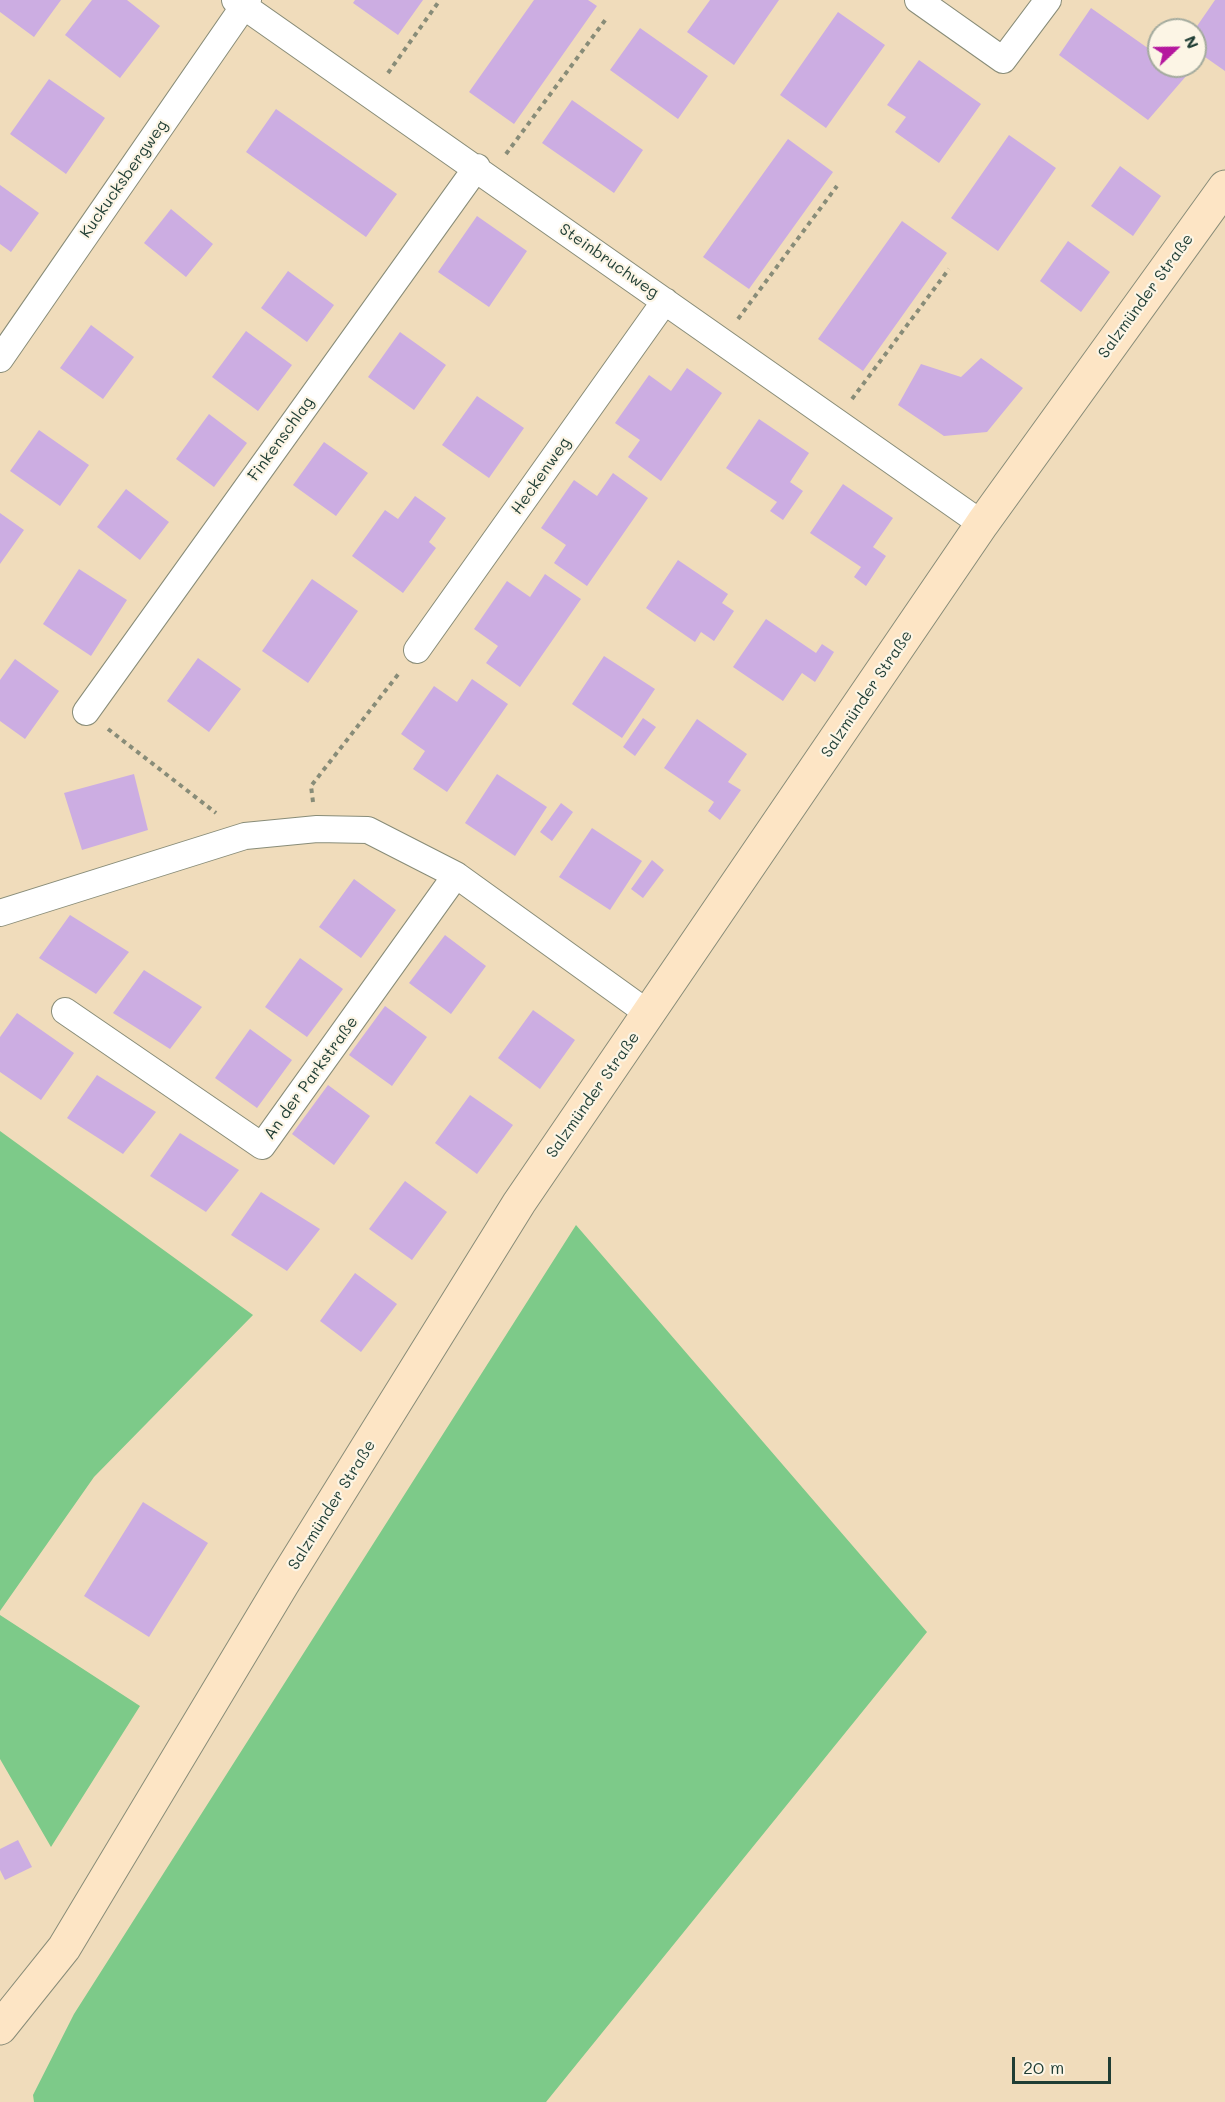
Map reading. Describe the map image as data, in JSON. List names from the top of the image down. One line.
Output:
{"streets":{"street":["Kuckucksbergweg","Steinbruchweg","Salzmünder Straße","Finkenschlag","Heckenweg","An der Parkstraße"]},"crossings":[["Kuckucksbergweg","Steinbruchweg"],["Steinbruchweg","Salzmünder Straße"],["Steinbruchweg","Finkenschlag"],["Steinbruchweg","Heckenweg"]],"scale_bar":"20 m","north":"right"}
